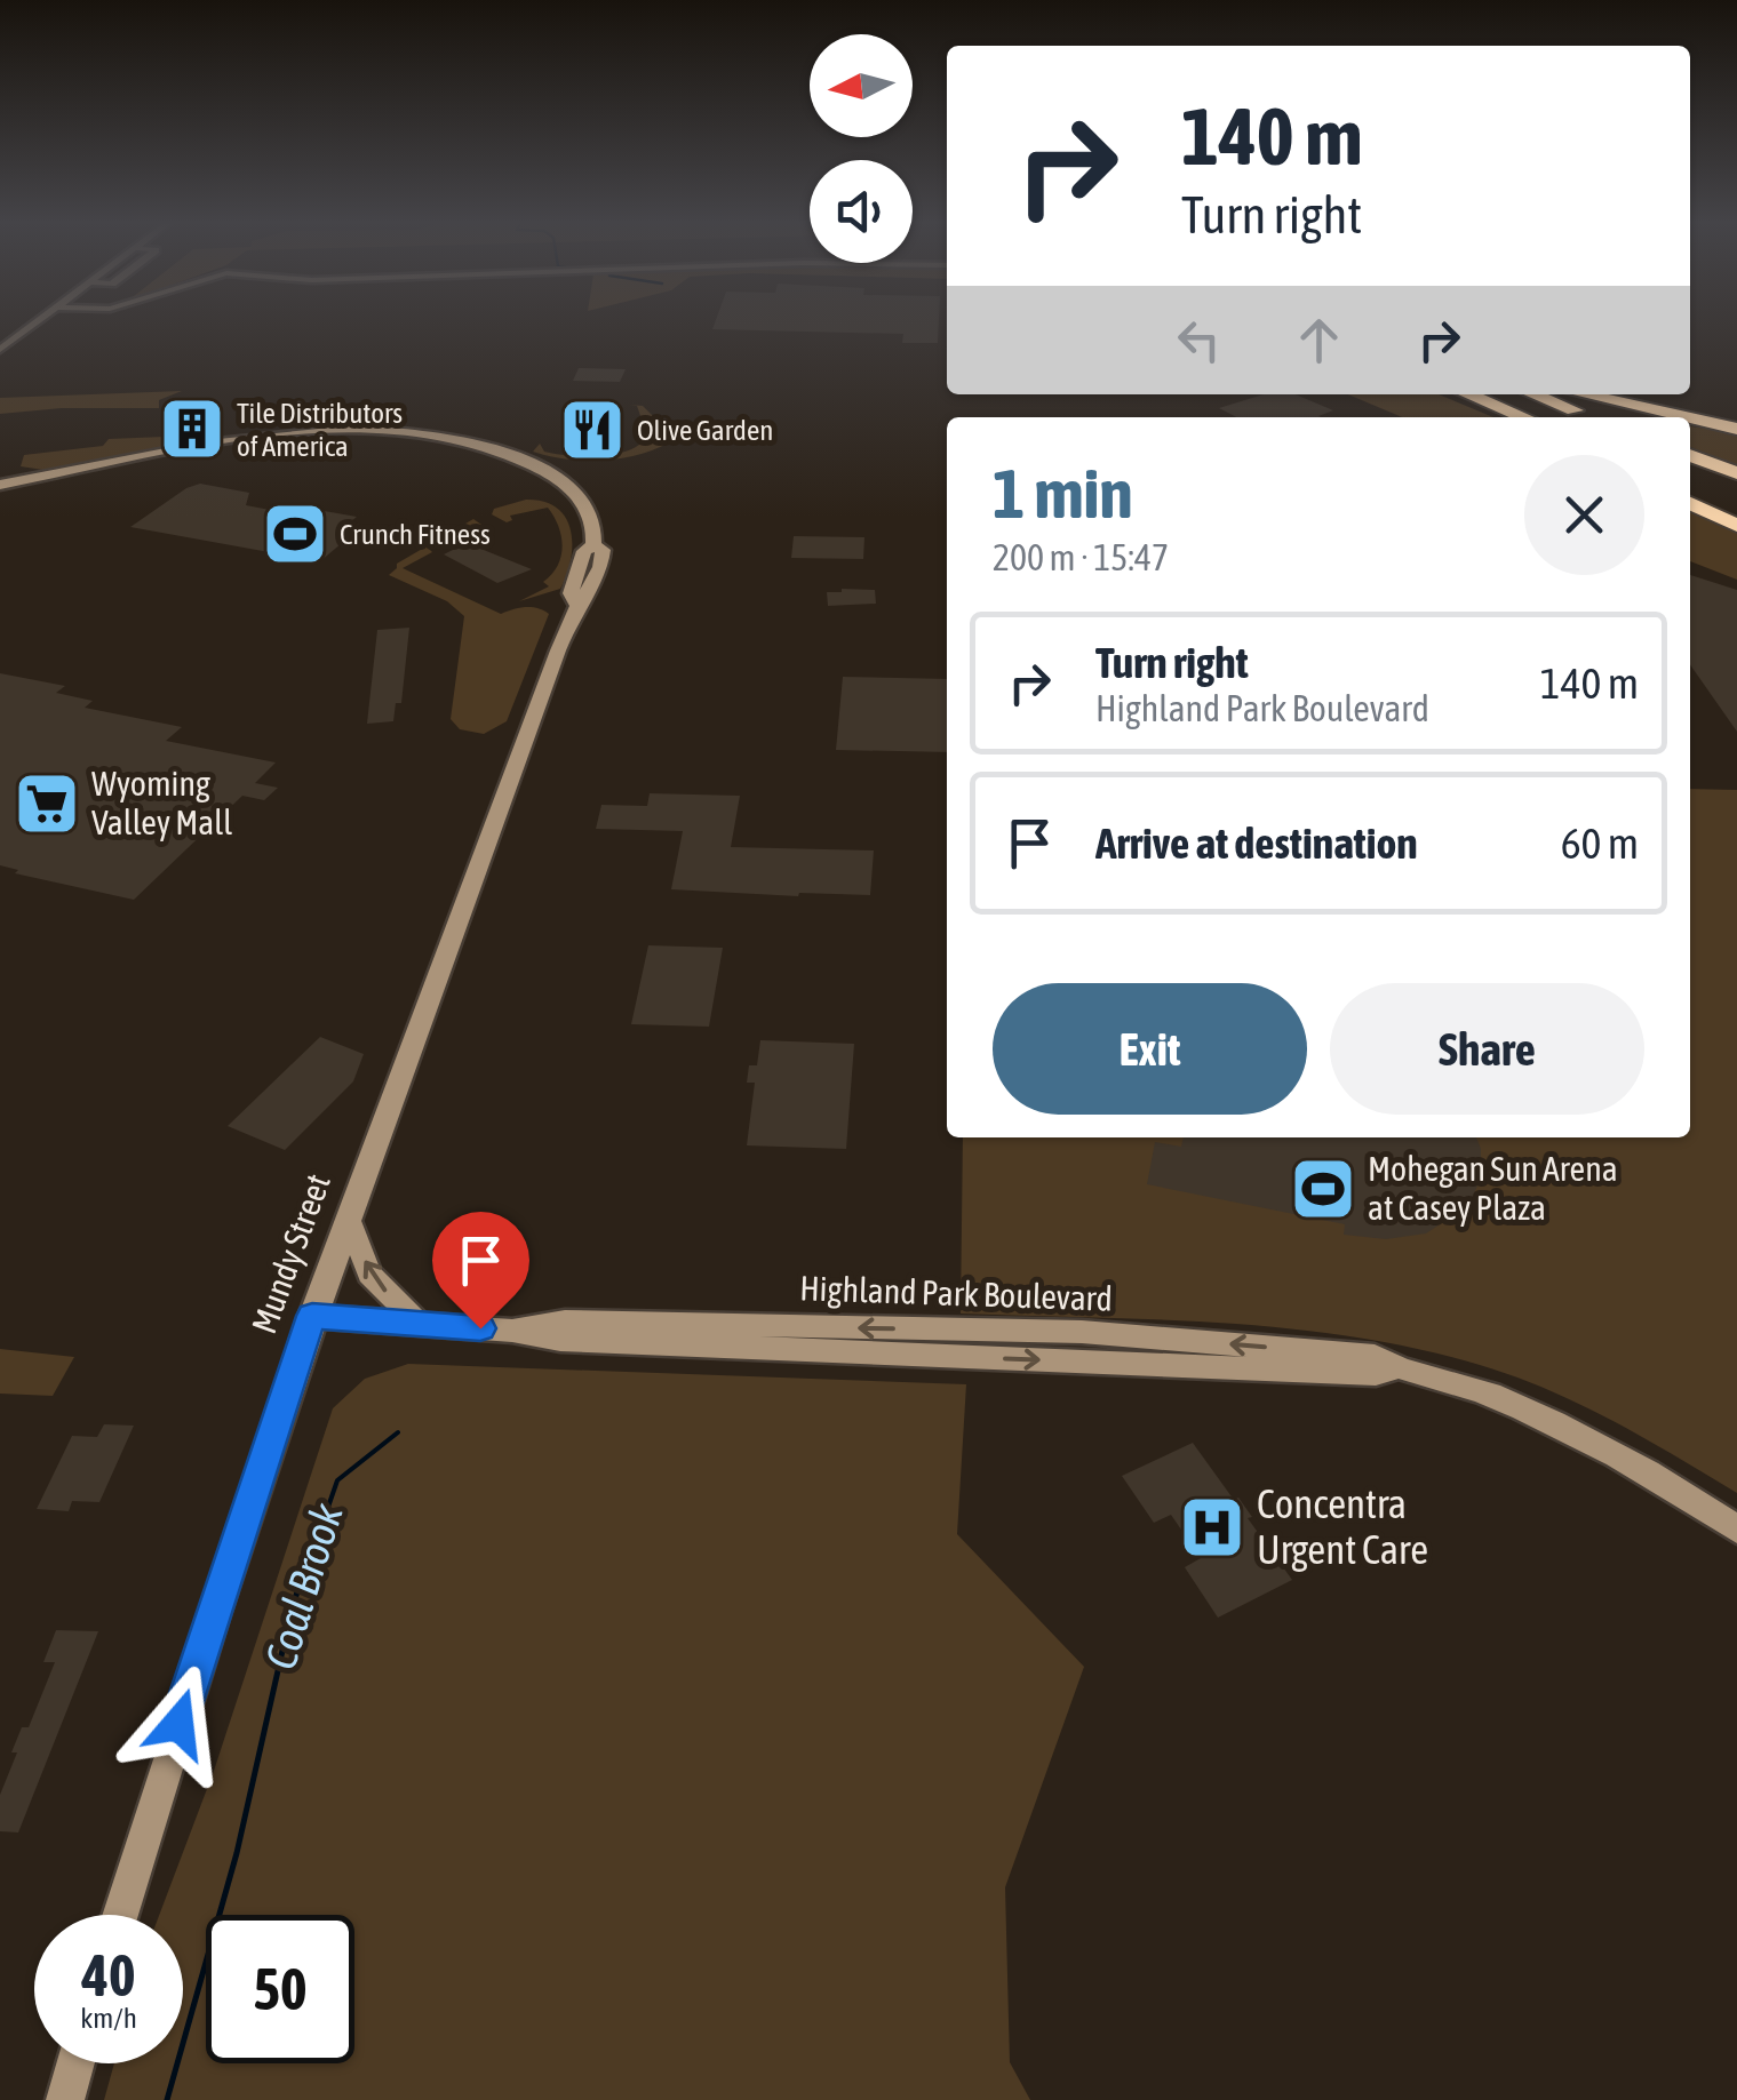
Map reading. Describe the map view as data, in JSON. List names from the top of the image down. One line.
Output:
{"streets":{"main road":["Mundy Street","Highland Park Boulevard"]},"crossings":[["Mundy Street","Highland Park Boulevard"]],"water":["Coal Brook"],"places":{"building":["Tile Distributors of America"],"restaurant":["Olive Garden"],"sports":["Crunch Fitness","Mohegan Sun Arena at Casey Plaza"],"supermarket":["Wyoming Valley Mall"],"hospital":["Concentra Urgent Care"]},"north":"left","page":{"turn":["140 m","Turn right"],"heading":["1 min","200 m · 15:47"],"list":[{"name":"Turn right","note":"Highland Park Boulevard","value":"140 m"},{"name":"Arrive at destination","value":"60 m"}],"buttons":["Exit","Share"],"speed":"40 km/h","limit":"50"}}
